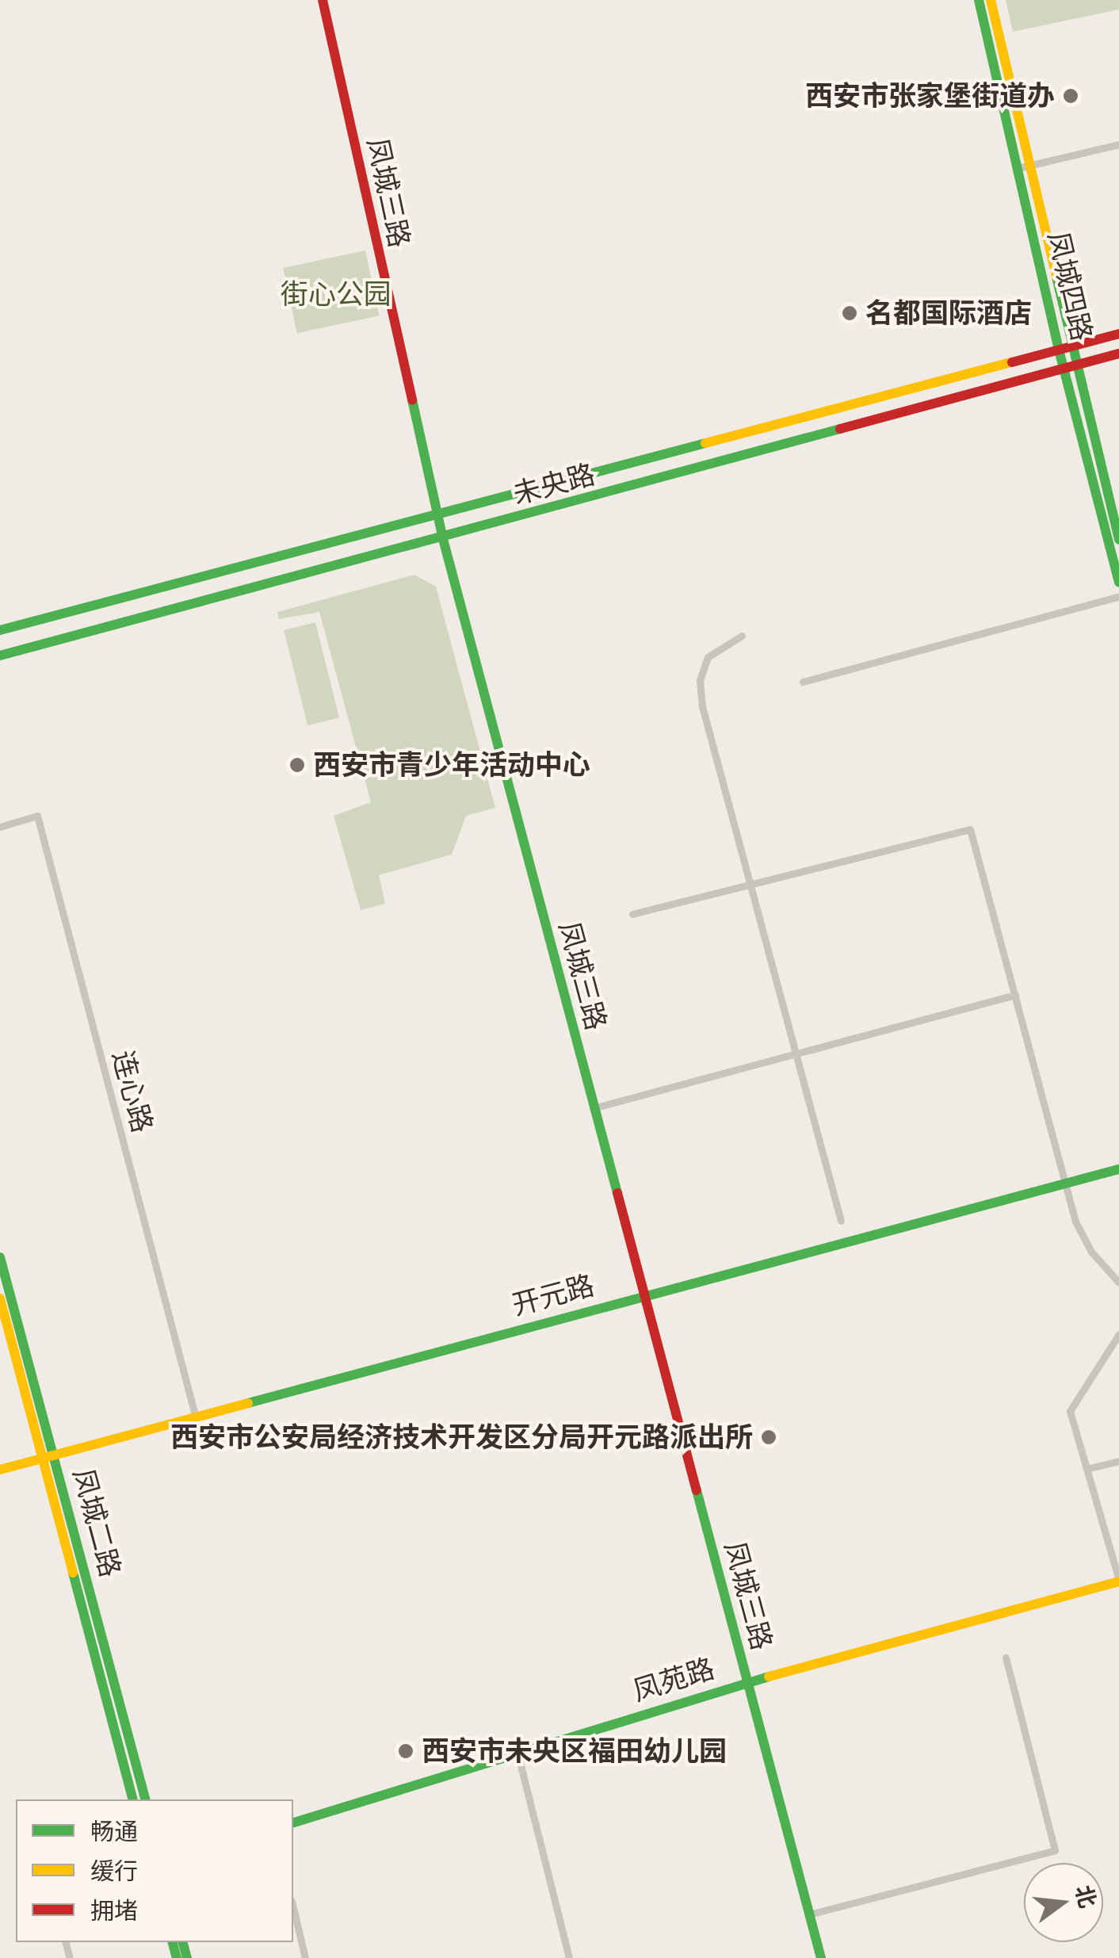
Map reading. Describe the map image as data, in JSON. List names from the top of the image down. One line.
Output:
{"streets":{"street":["凤城三路","凤城四路","未央路","连心路","开元路","凤城二路","凤苑路"]},"crossings":[["凤城三路","未央路"],["凤城三路","开元路"],["凤城三路","凤苑路"],["凤城四路","未央路"],["连心路","开元路"],["开元路","凤城二路"]],"parks":["街心公园"],"places":["西安市张家堡街道办","名都国际酒店","西安市青少年活动中心","西安市公安局经济技术开发区分局开元路派出所","西安市未央区福田幼儿园"],"legend":["畅通","缓行","拥堵"],"north":"right"}
